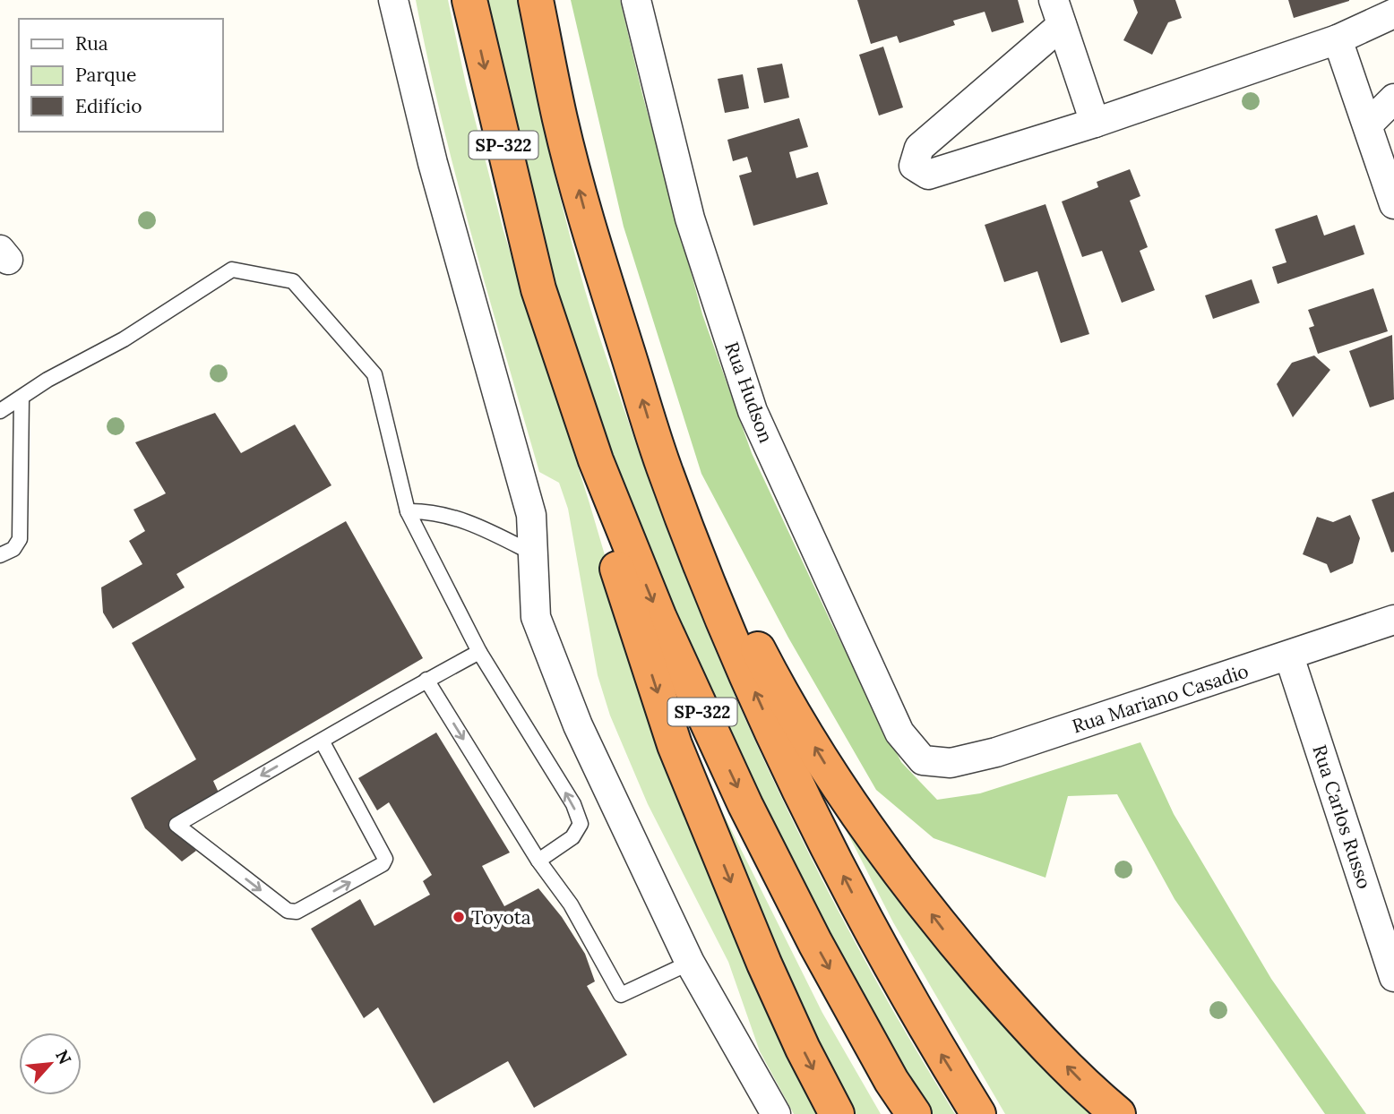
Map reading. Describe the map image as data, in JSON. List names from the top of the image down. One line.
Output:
{"streets":{"highway":["SP-322"],"street":["Rua Hudson","Rua Mariano Casadio","Rua Carlos Russo"]},"crossings":[["Rua Hudson","Rua Mariano Casadio"],["Rua Mariano Casadio","Rua Carlos Russo"]],"places":["Toyota"],"legend":["Rua","Parque","Edifício"],"north":"top right"}
